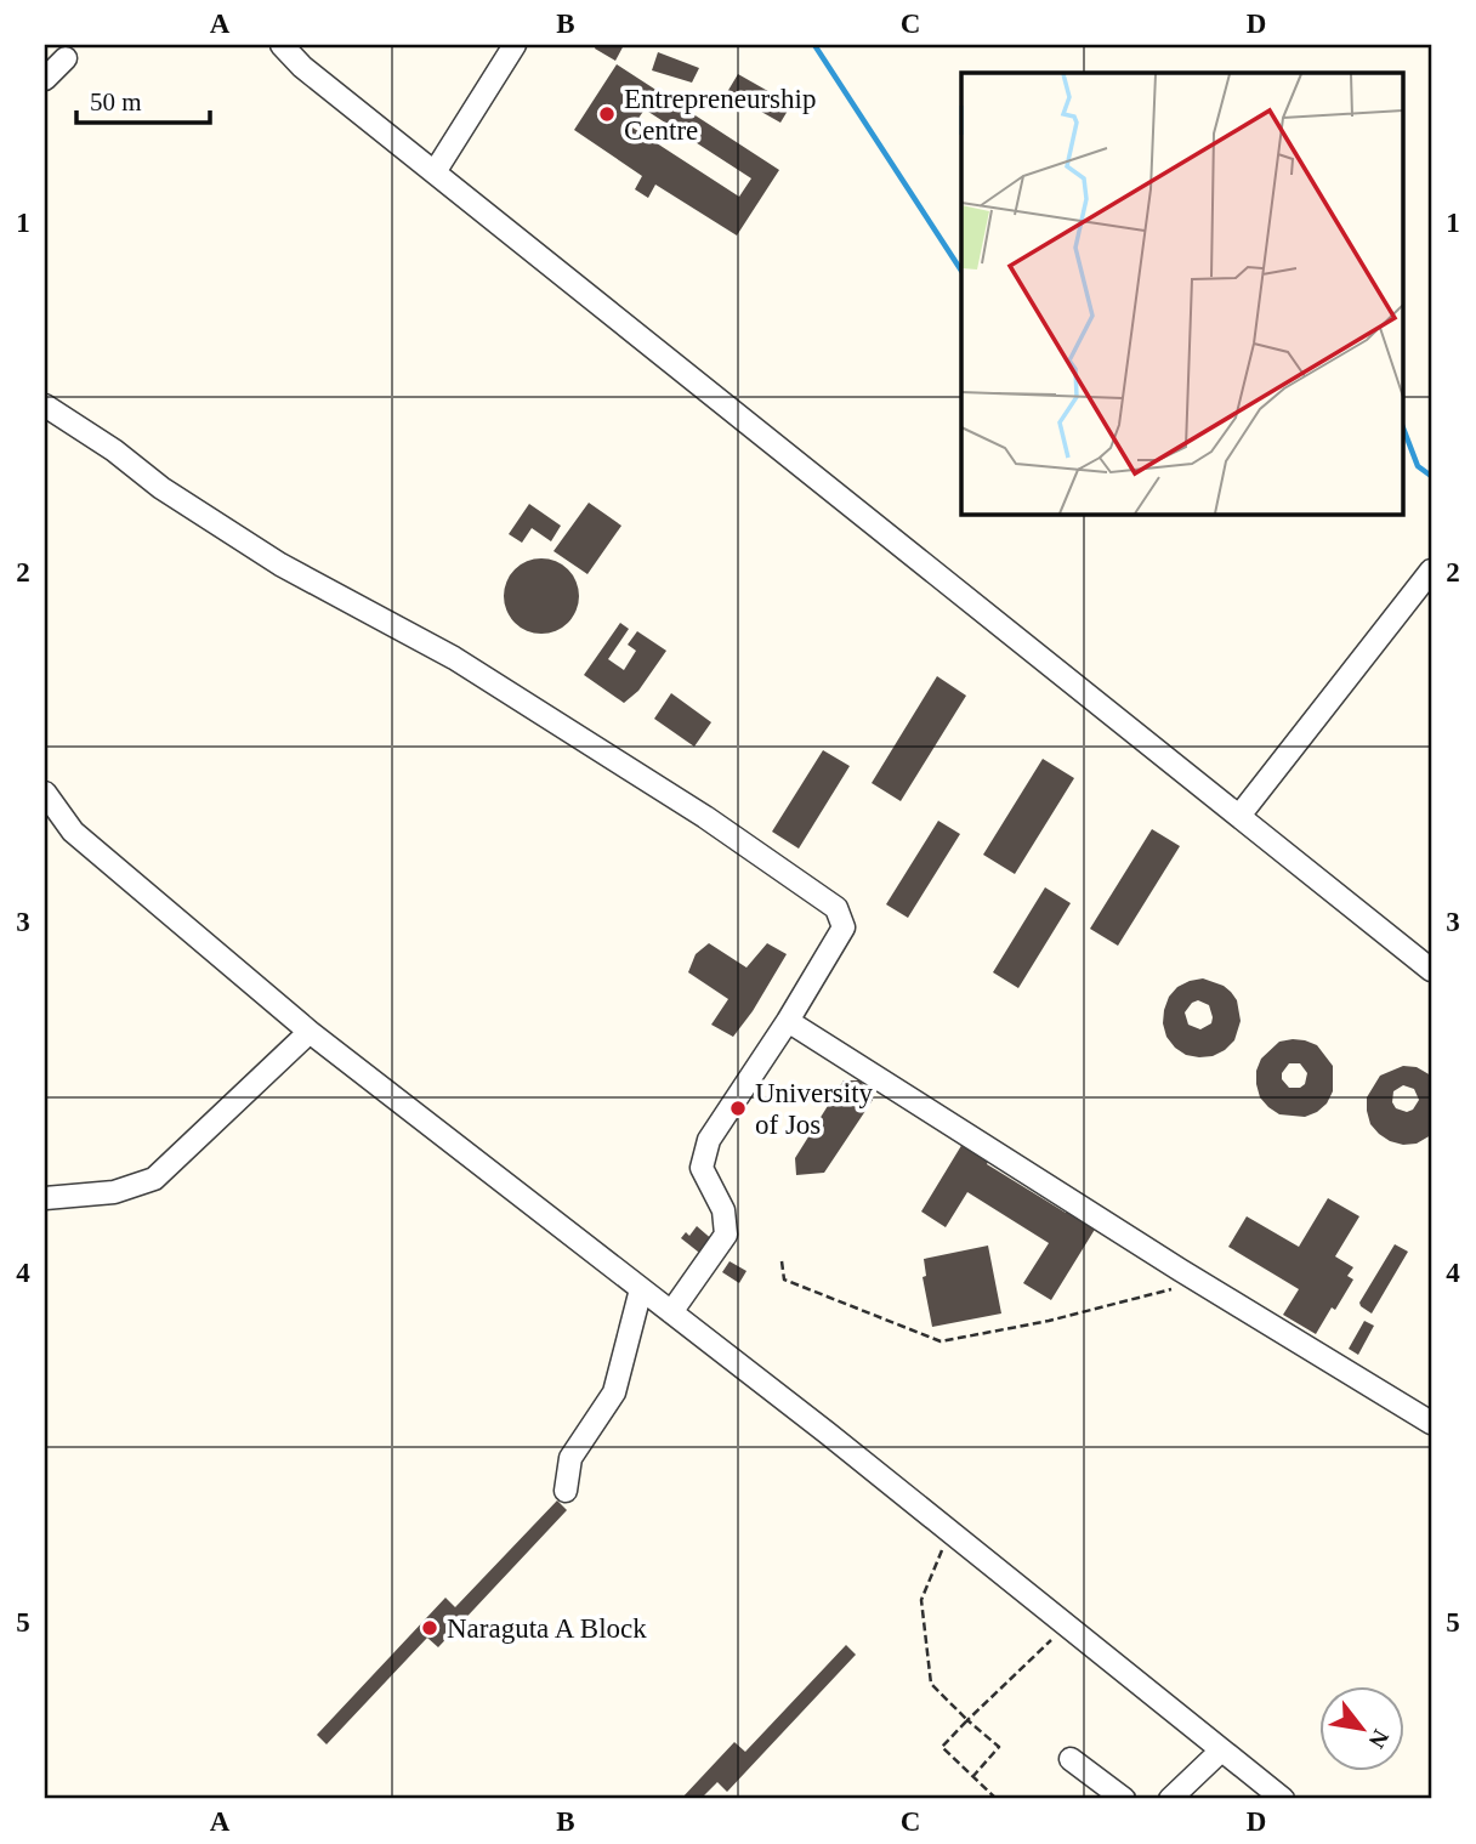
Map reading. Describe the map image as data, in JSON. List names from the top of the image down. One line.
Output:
{"places":["Entrepreneurship Centre","University of Jos","Naraguta A Block"],"scale_bar":"50 m","north":"bottom right","grid":{"columns":["A","B","C","D"],"rows":["1","2","3","4","5"]}}
